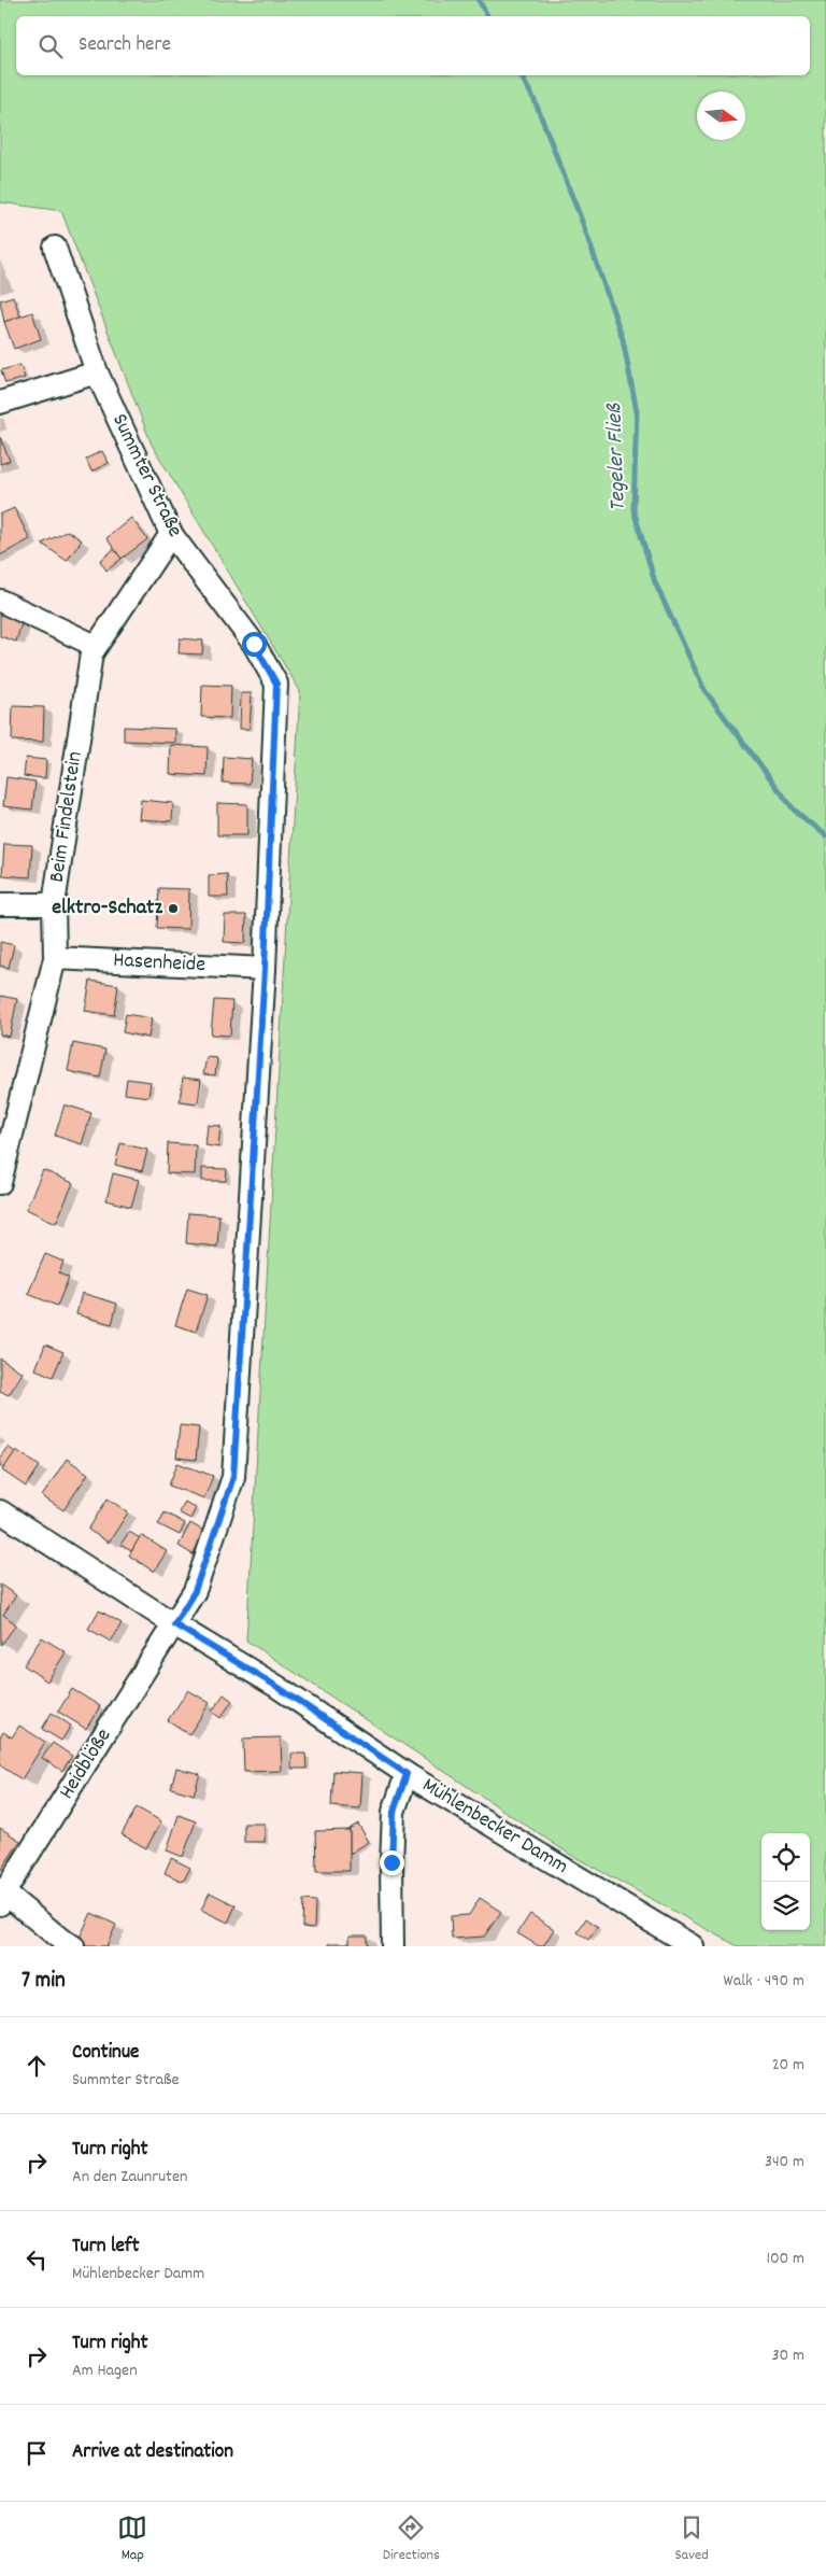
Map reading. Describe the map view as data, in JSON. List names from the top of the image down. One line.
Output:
{"streets":{"street":["Summter Straße","Beim Findelstein","Hasenheide","Heidblöße","Mühlenbecker Damm"]},"crossings":[["Summter Straße","Beim Findelstein"],["Summter Straße","Heidblöße"],["Beim Findelstein","Hasenheide"],["Hasenheide","Heidblöße"],["Heidblöße","Mühlenbecker Damm"]],"water":["Tegeler Fließ"],"places":["elktro-Schatz"],"north":"right","page":{"search":"Search here","heading":["7 min","Walk · 490 m"],"list":[["Continue","Summter Straße","20 m"],["Turn right","An den Zaunruten","340 m"],["Turn left","Mühlenbecker Damm","100 m"],["Turn right","Am Hagen","30 m"],"Arrive at destination"],"nav":["Map","Directions","Saved"]}}
